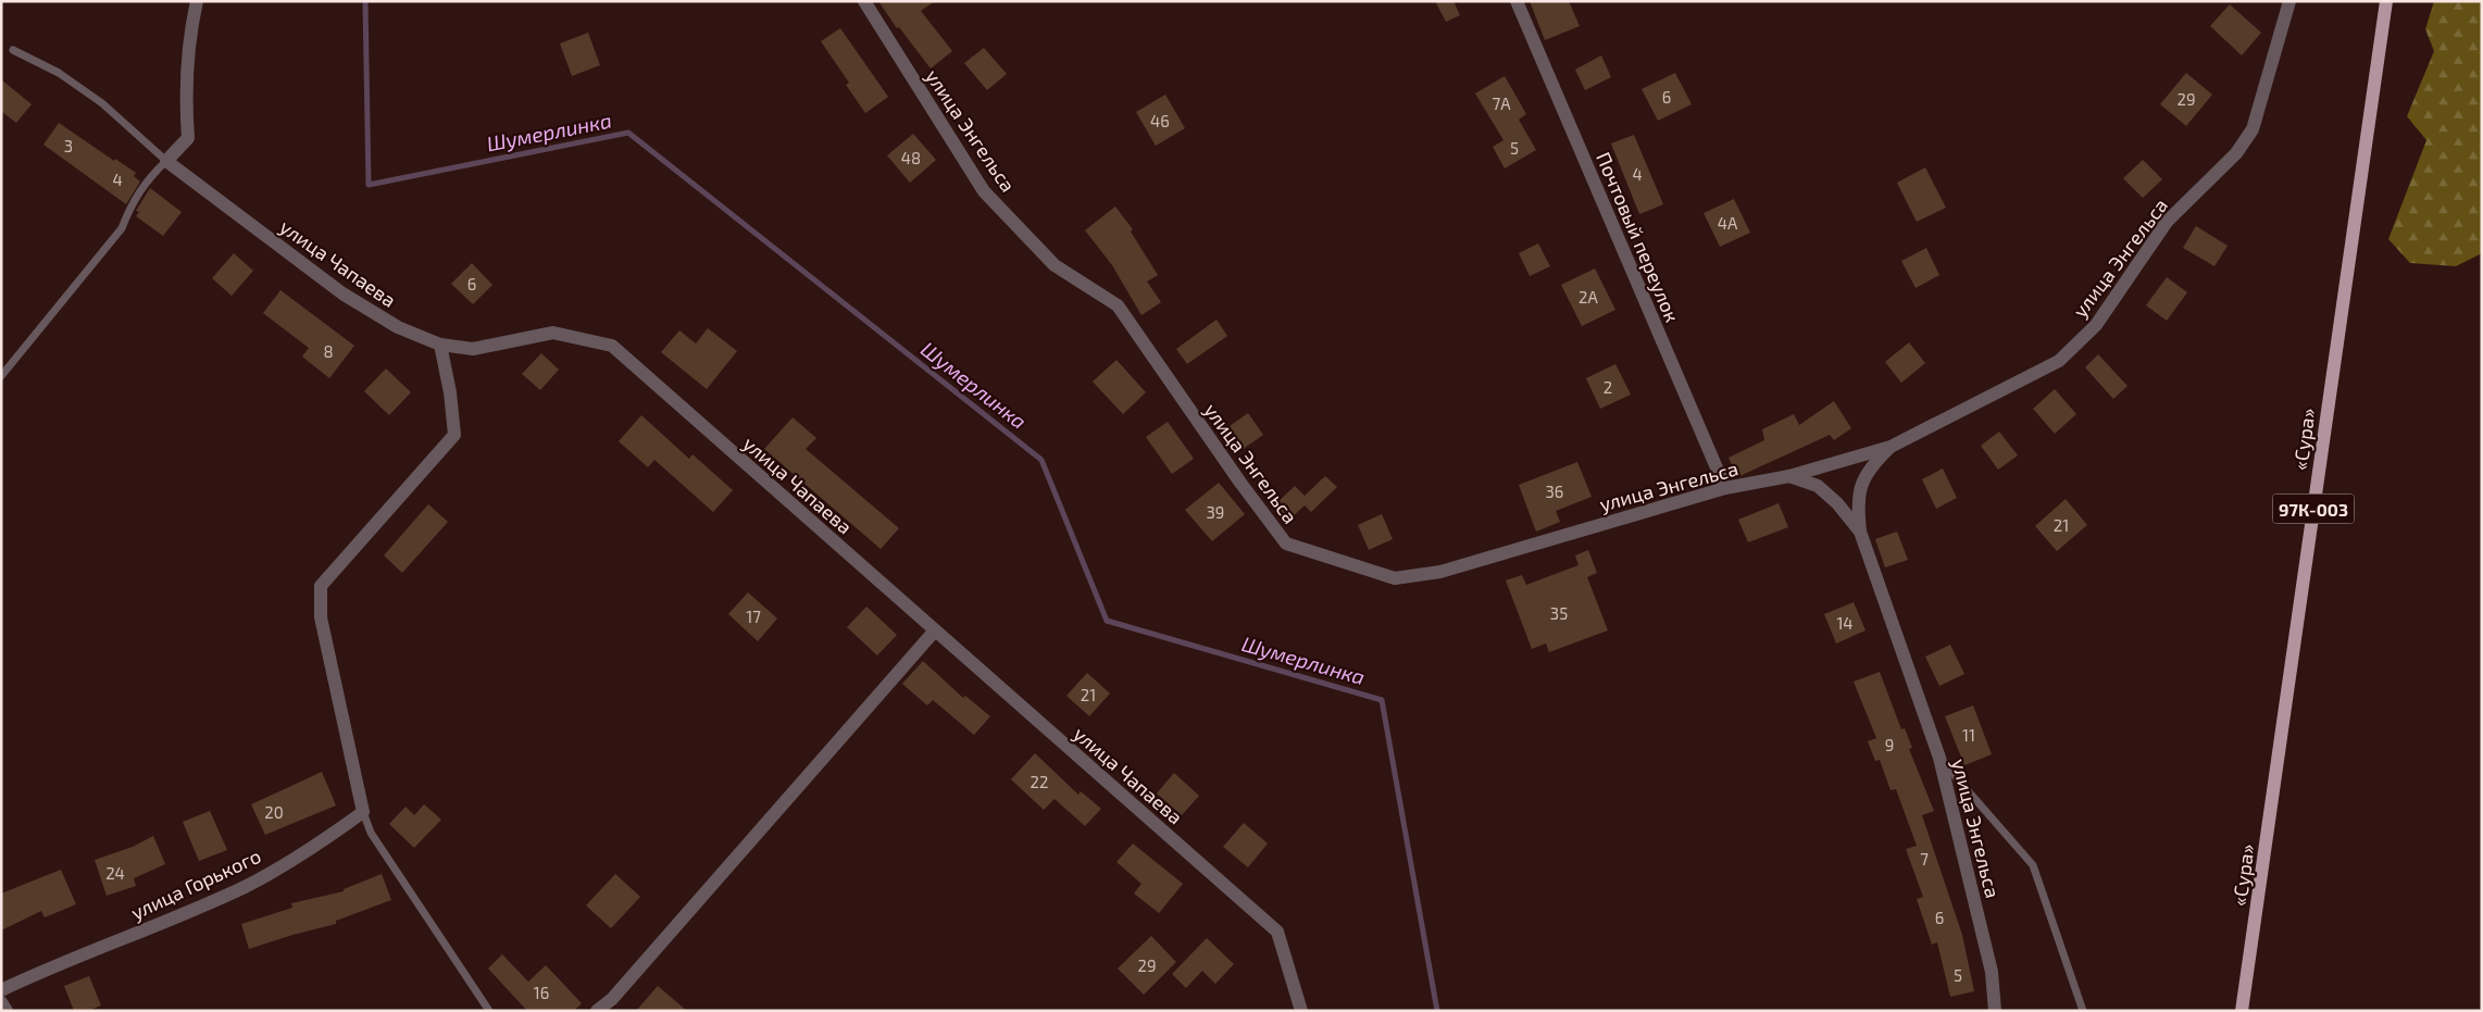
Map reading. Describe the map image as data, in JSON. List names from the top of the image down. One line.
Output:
{"streets":{"main road":["«Сура»","97К-003"],"street":["улица Энгельса","Почтовый переулок","улица Чапаева","улица Горького"]},"crossings":[["улица Энгельса","Почтовый переулок"]],"water":["Шумерлинка"],"house_numbers":["6","29","7А","46","3","5","48","4","4","4А","6","2А","8","2","36","39","21","35","17","14","21","11","9","22","20","7","24","6","29","5","16"]}
